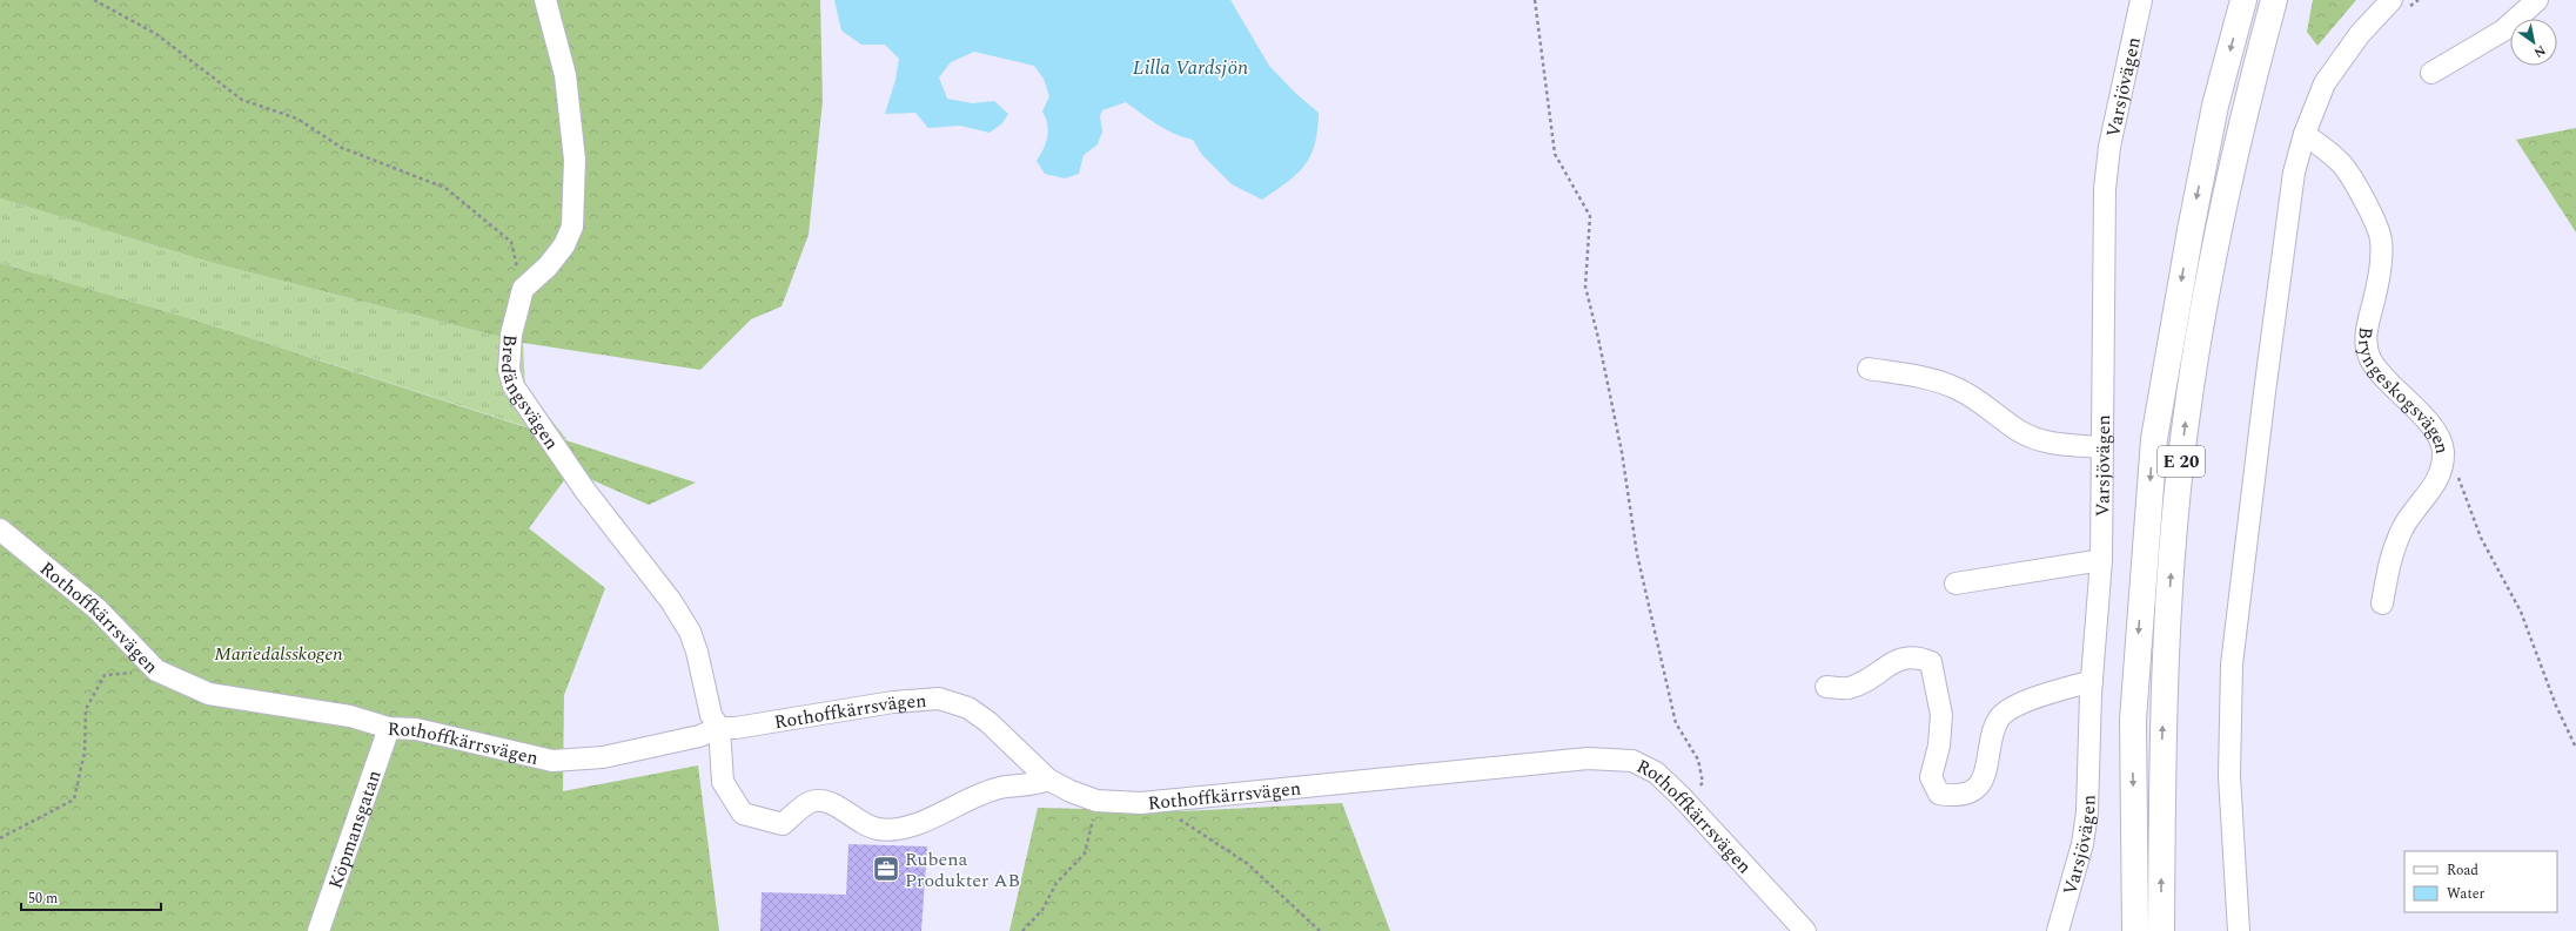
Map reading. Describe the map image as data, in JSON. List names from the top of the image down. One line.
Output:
{"streets":{"highway":["E 20"],"street":["Varsjövägen","Bredängsvägen","Bryngeskogsvägen","Rothoffkärrsvägen","Köpmansgatan"]},"crossings":[["Bredängsvägen","Rothoffkärrsvägen"],["Rothoffkärrsvägen","Köpmansgatan"]],"water":["Lilla Vardsjön"],"parks":["Mariedalsskogen"],"places":{"office":["Rubena Produkter AB"]},"legend":["Road","Water"],"scale_bar":"50 m","north":"bottom right"}
